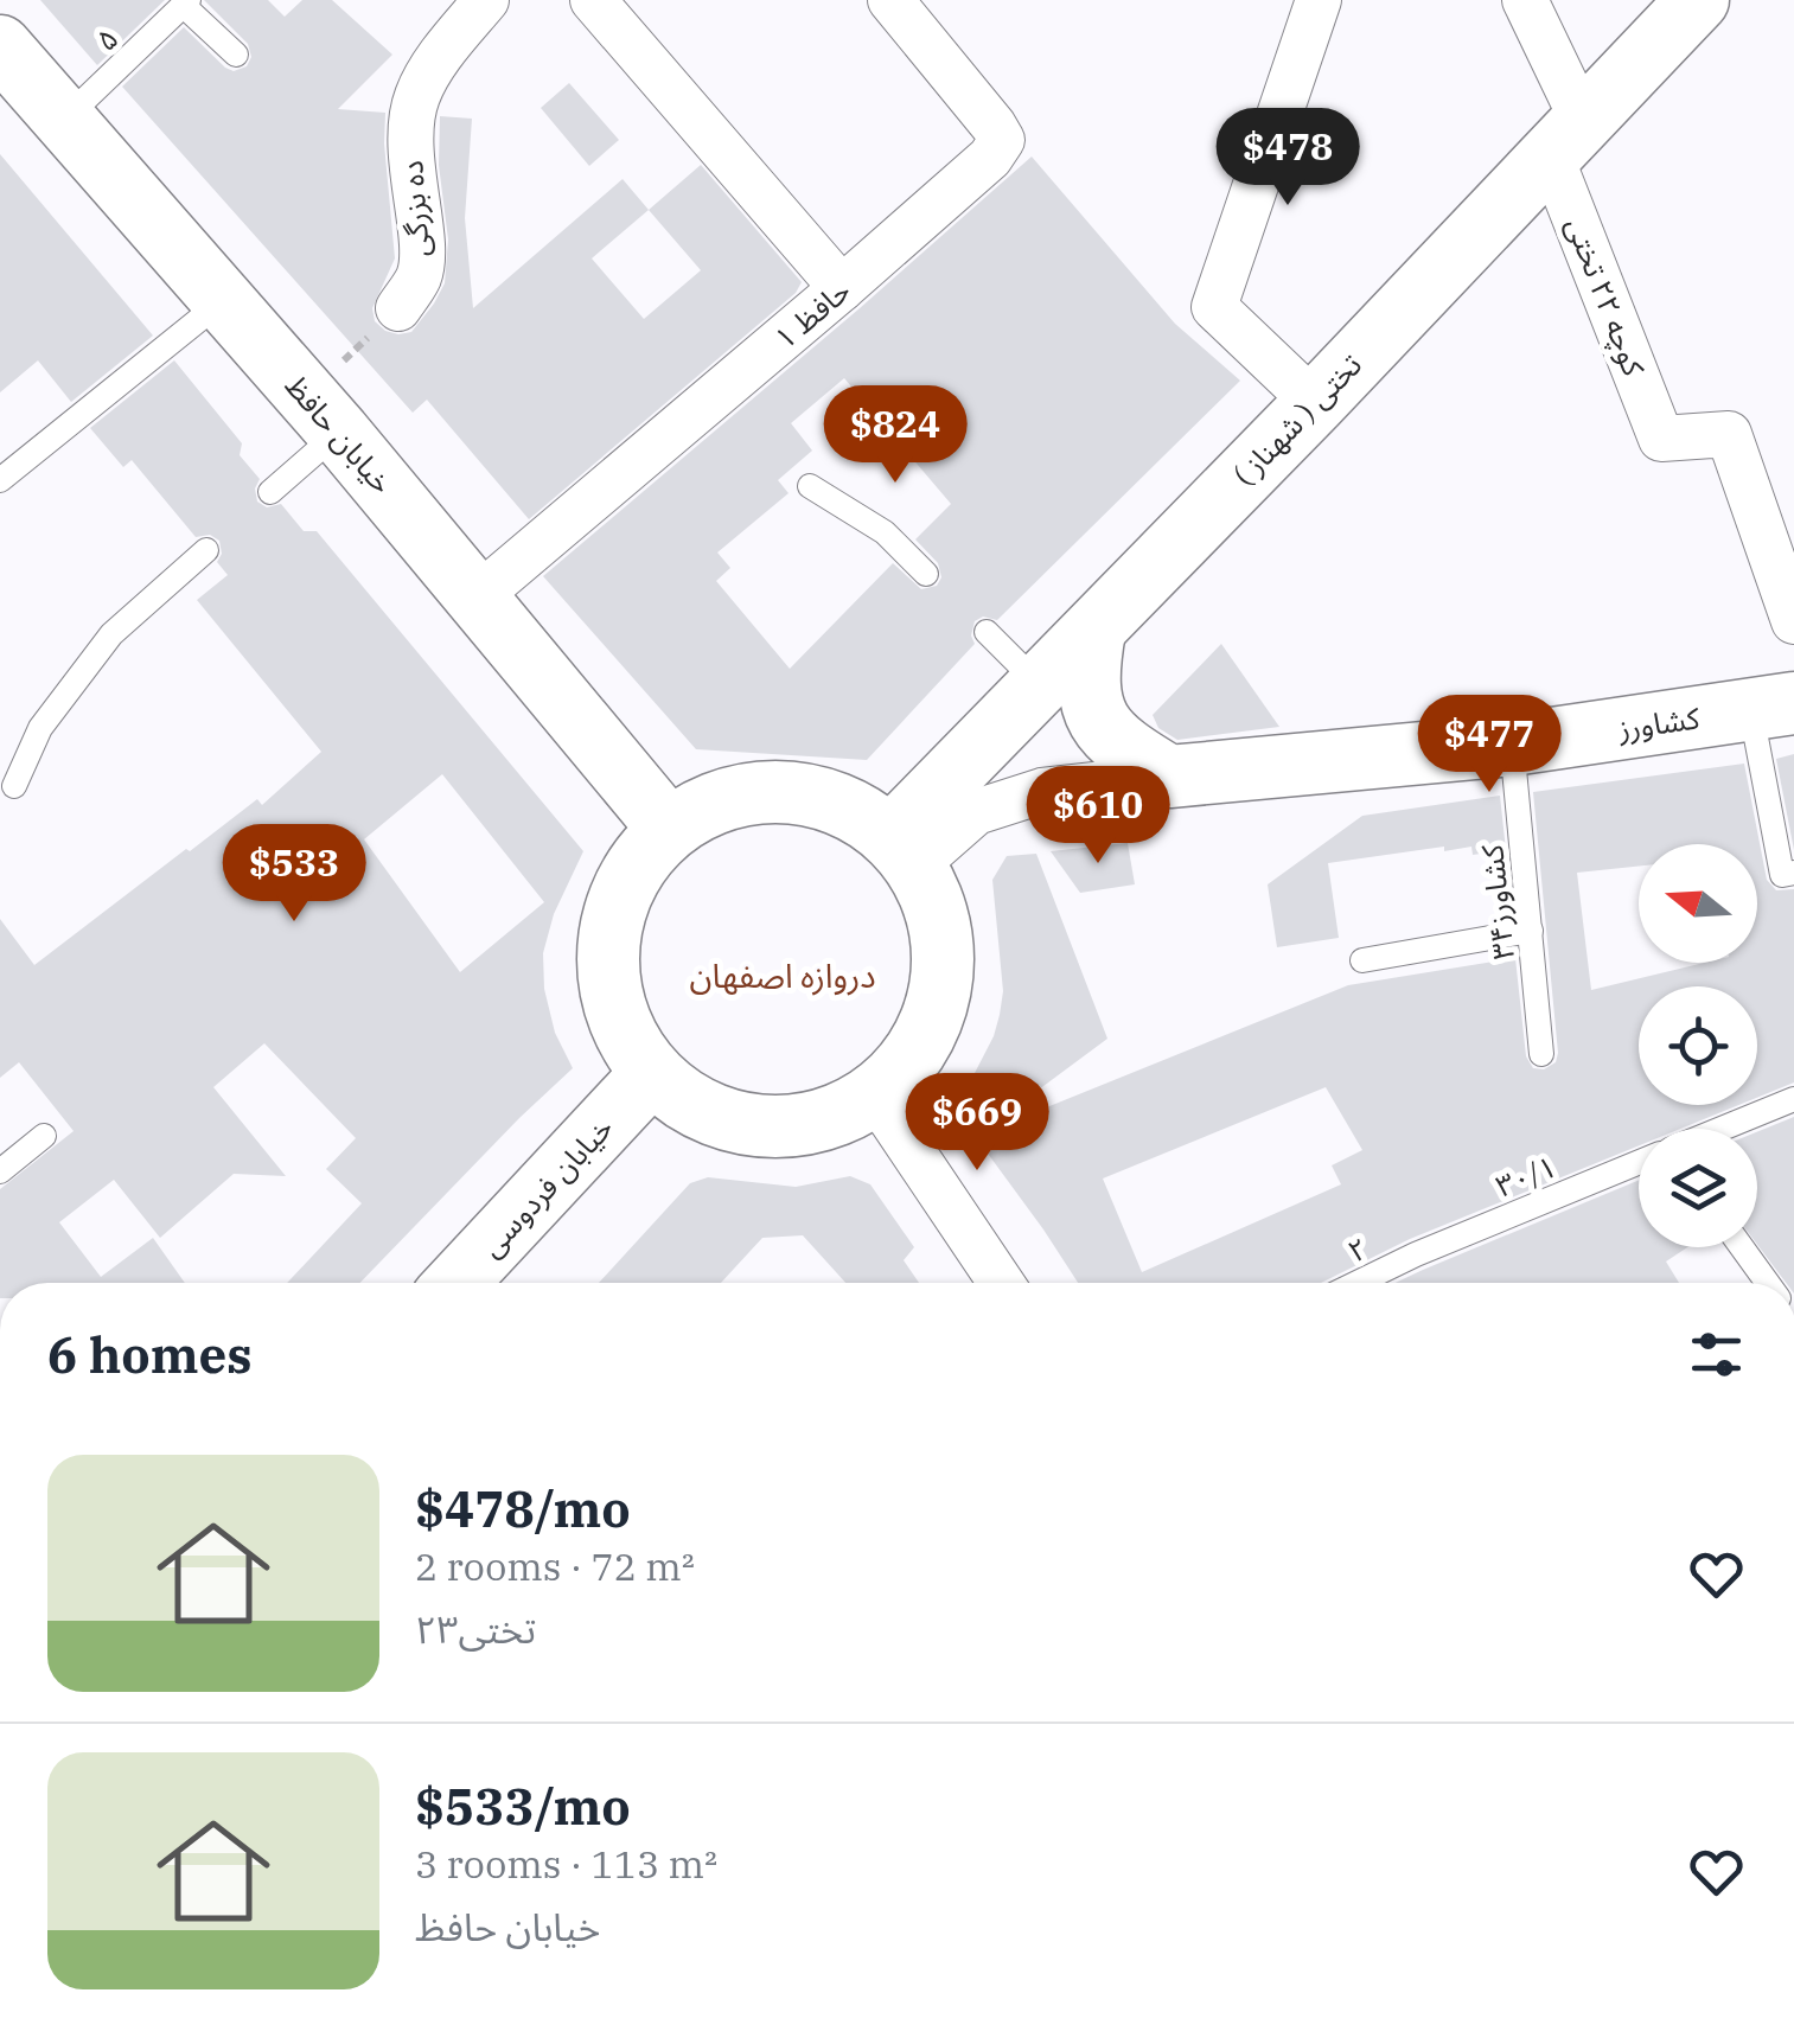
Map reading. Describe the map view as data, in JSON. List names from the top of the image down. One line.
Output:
{"streets":{"street":["ده بزرگی","کوچه ۲۲ تختی","حافظ ۱","تختی ( شهناز )","خیابان حافظ","کشاورز","خیابان فردوسی"],"lane":["۵","کشاورز۳۴","۳۰/۱","۲"]},"crossings":[["۵","خیابان حافظ"],["کوچه ۲۲ تختی","تختی ( شهناز )"],["حافظ ۱","خیابان حافظ"],["تختی ( شهناز )","خیابان حافظ"],["تختی ( شهناز )","خیابان فردوسی"],["خیابان حافظ","خیابان فردوسی"],["کشاورز","کشاورز۳۴"],["۳۰/۱","۲"]],"districts":["دروازه اصفهان"],"north":"left","page":{"price":["$478","$824","$477","$610","$533","$669"],"heading":"6 homes","list":[{"name":"$478/mo","note":"2 rooms · 72 m² · تختی۲۳"},{"name":"$533/mo","note":"3 rooms · 113 m² · خیابان حافظ"}]}}
